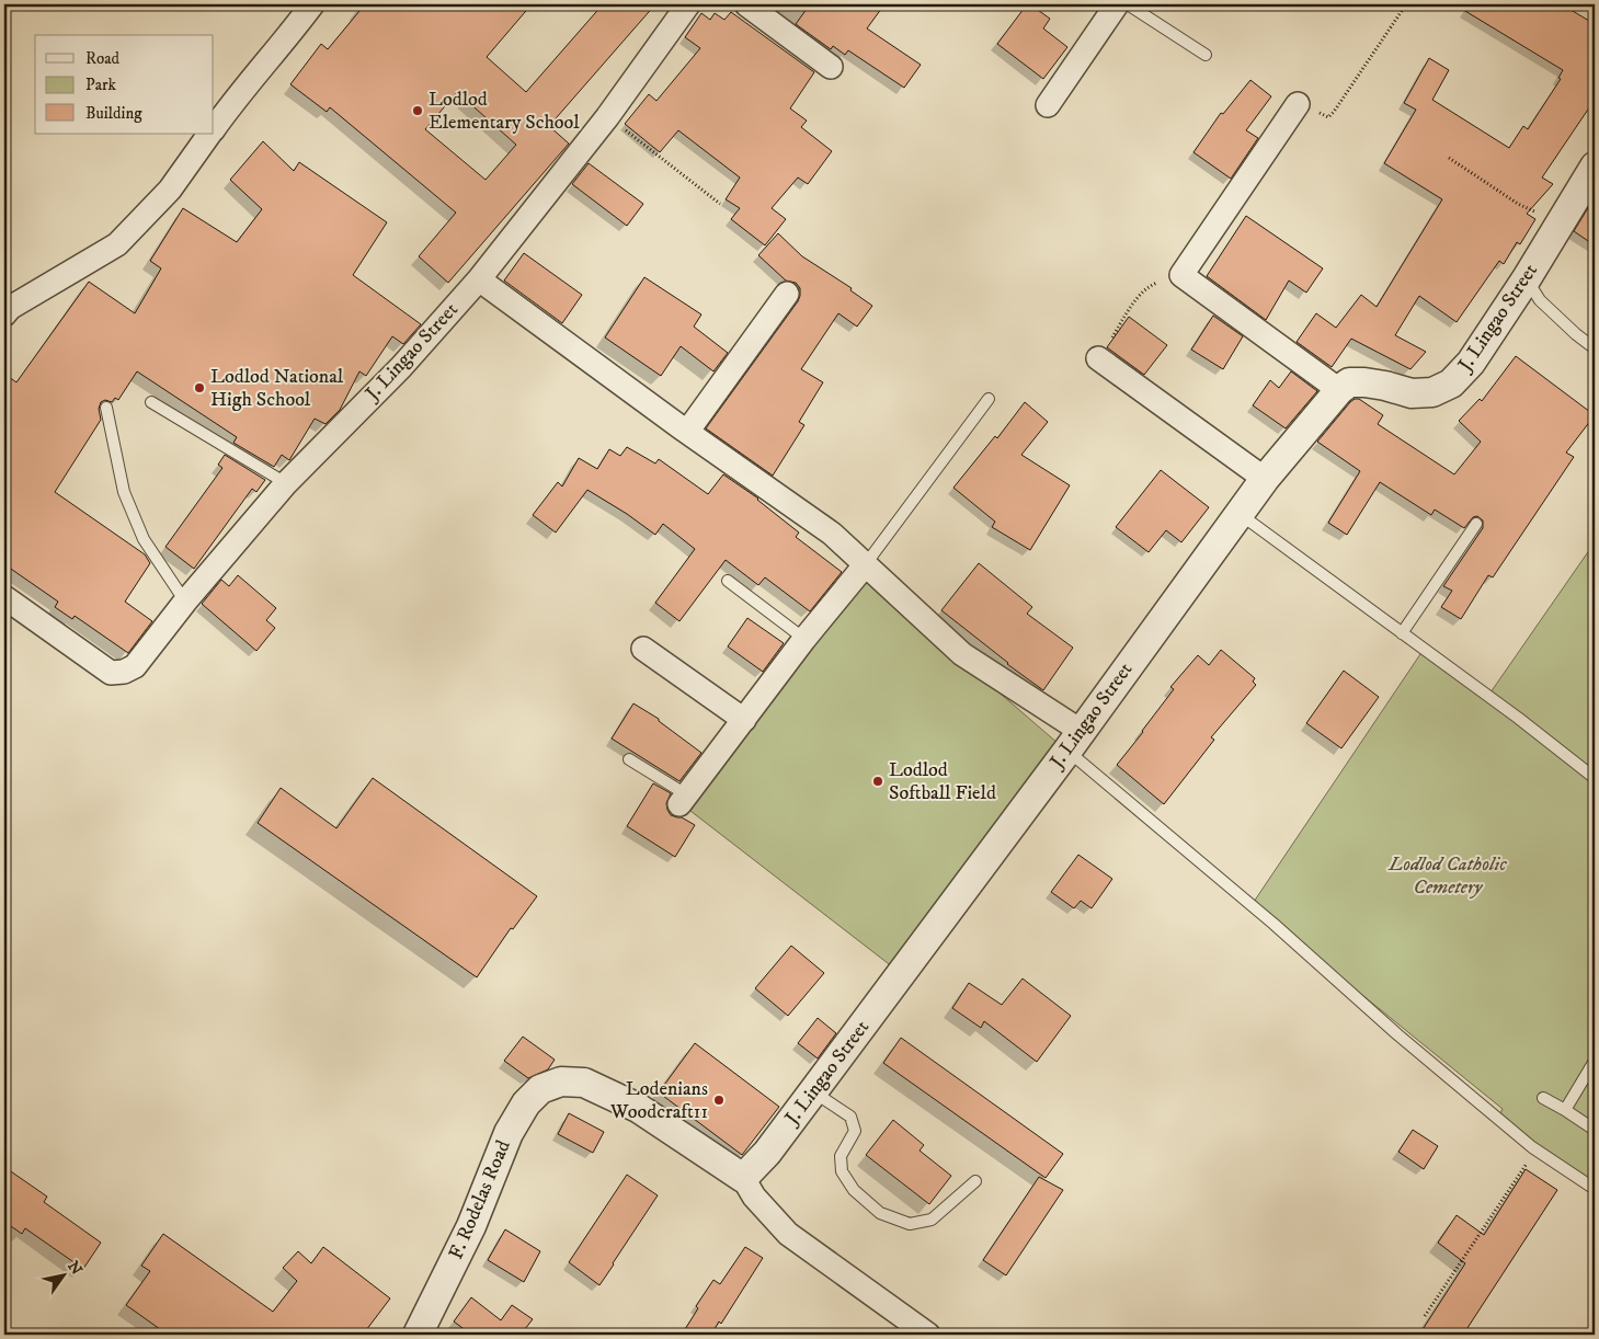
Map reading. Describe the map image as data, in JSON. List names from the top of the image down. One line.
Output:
{"streets":{"street":["J. Lingao Street","F. Rodelas Road"]},"crossings":[["J. Lingao Street","F. Rodelas Road"]],"parks":["Lodlod Catholic Cemetery"],"places":["Lodlod Elementary School","Lodlod National High School","Lodlod Softball Field","Lodenians Woodcraft11"],"legend":["Road","Park","Building"],"north":"top right"}
